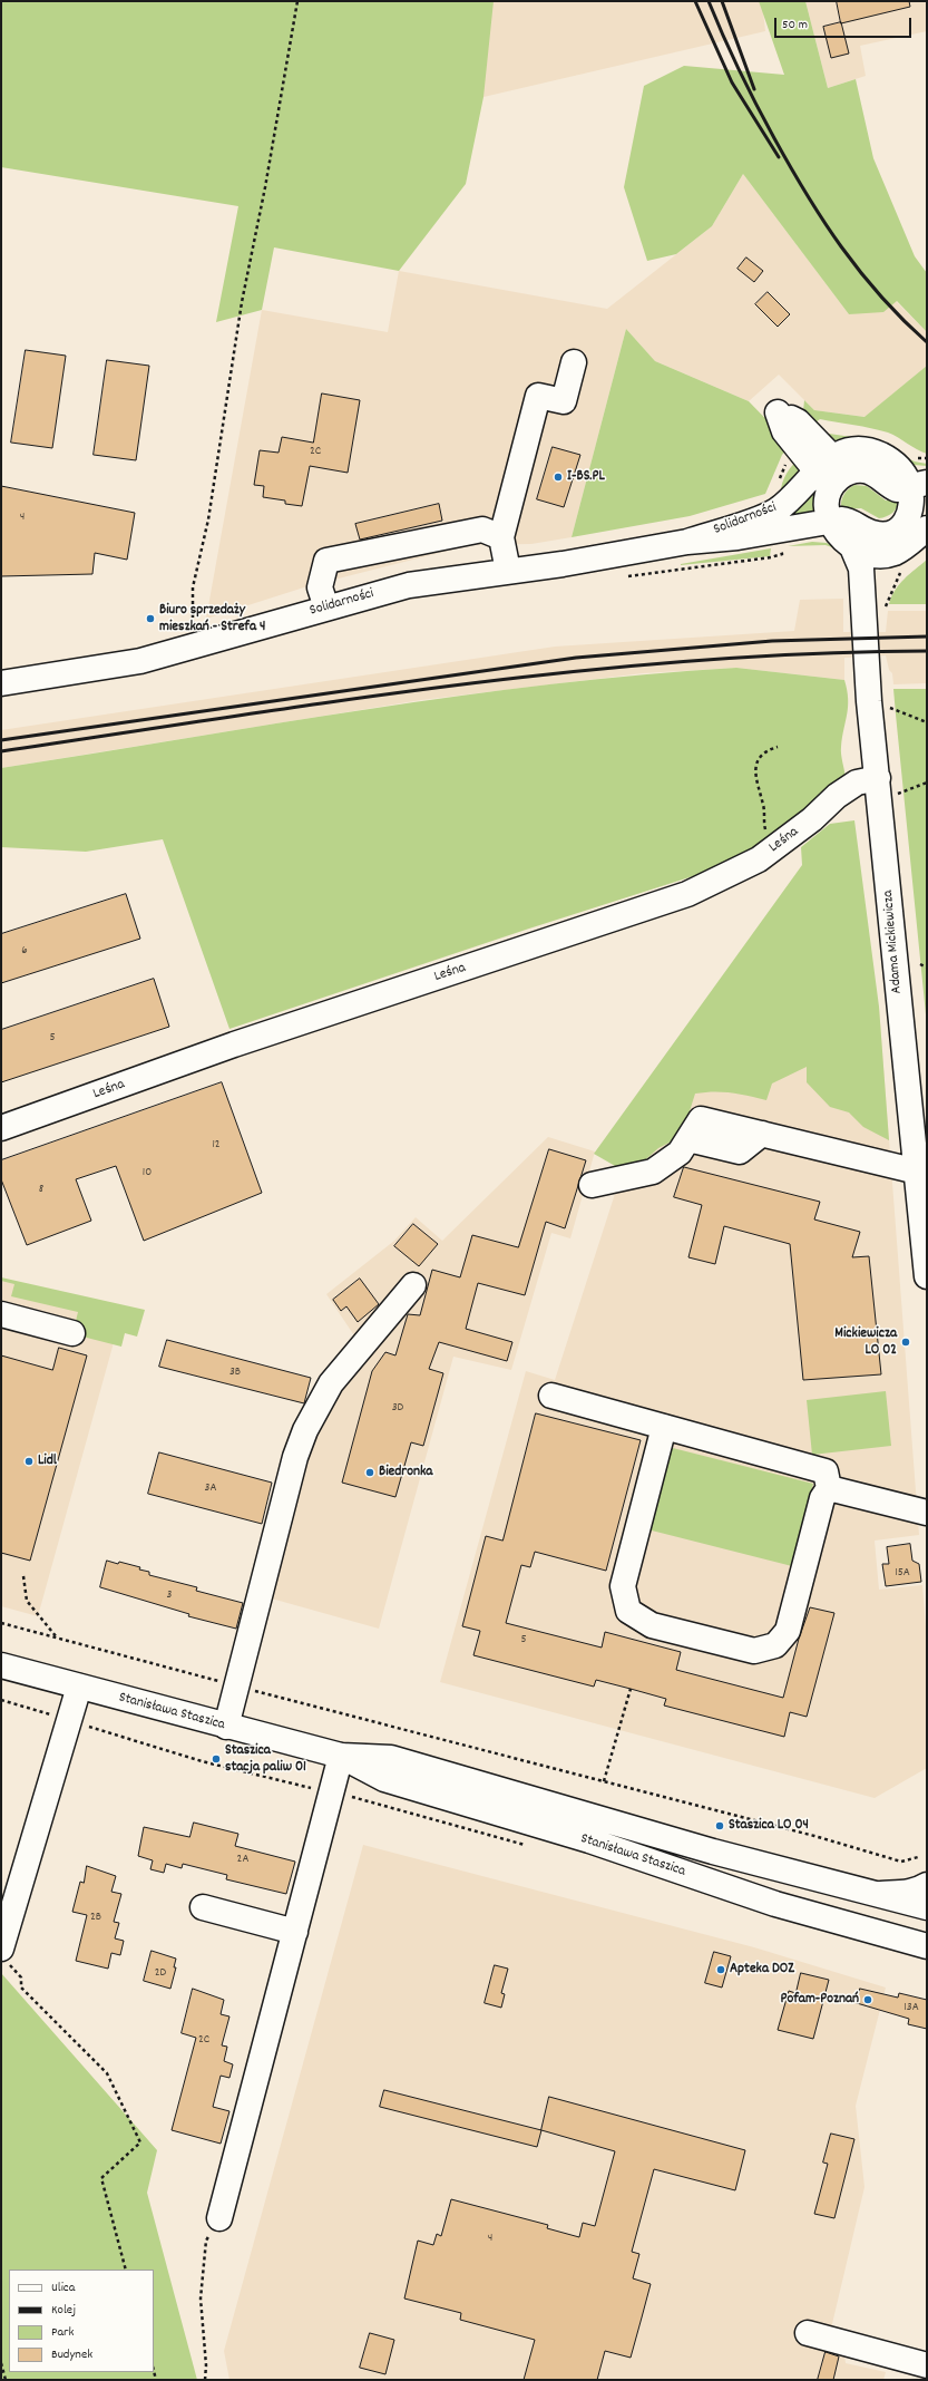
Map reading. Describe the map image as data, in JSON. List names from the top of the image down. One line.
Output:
{"streets":{"street":["Solidarności","Leśna","Adama Mickiewicza","Stanisława Staszica"]},"crossings":[["Leśna","Adama Mickiewicza"]],"places":["I-BS.PL","Biuro sprzedaży mieszkań - Strefa 4","Mickiewicza LO 02","Lidl","Biedronka","Staszica stacja paliw 01","Staszica LO 04","Apteka DOZ","Pofam-Poznań"],"house_numbers":["2C","4","6","5","12","10","8","3B","3D","3A","15A","3","5","2A","2B","2D","13A","2C","4"],"legend":["Ulica","Kolej","Park","Budynek"],"scale_bar":"50 m"}
